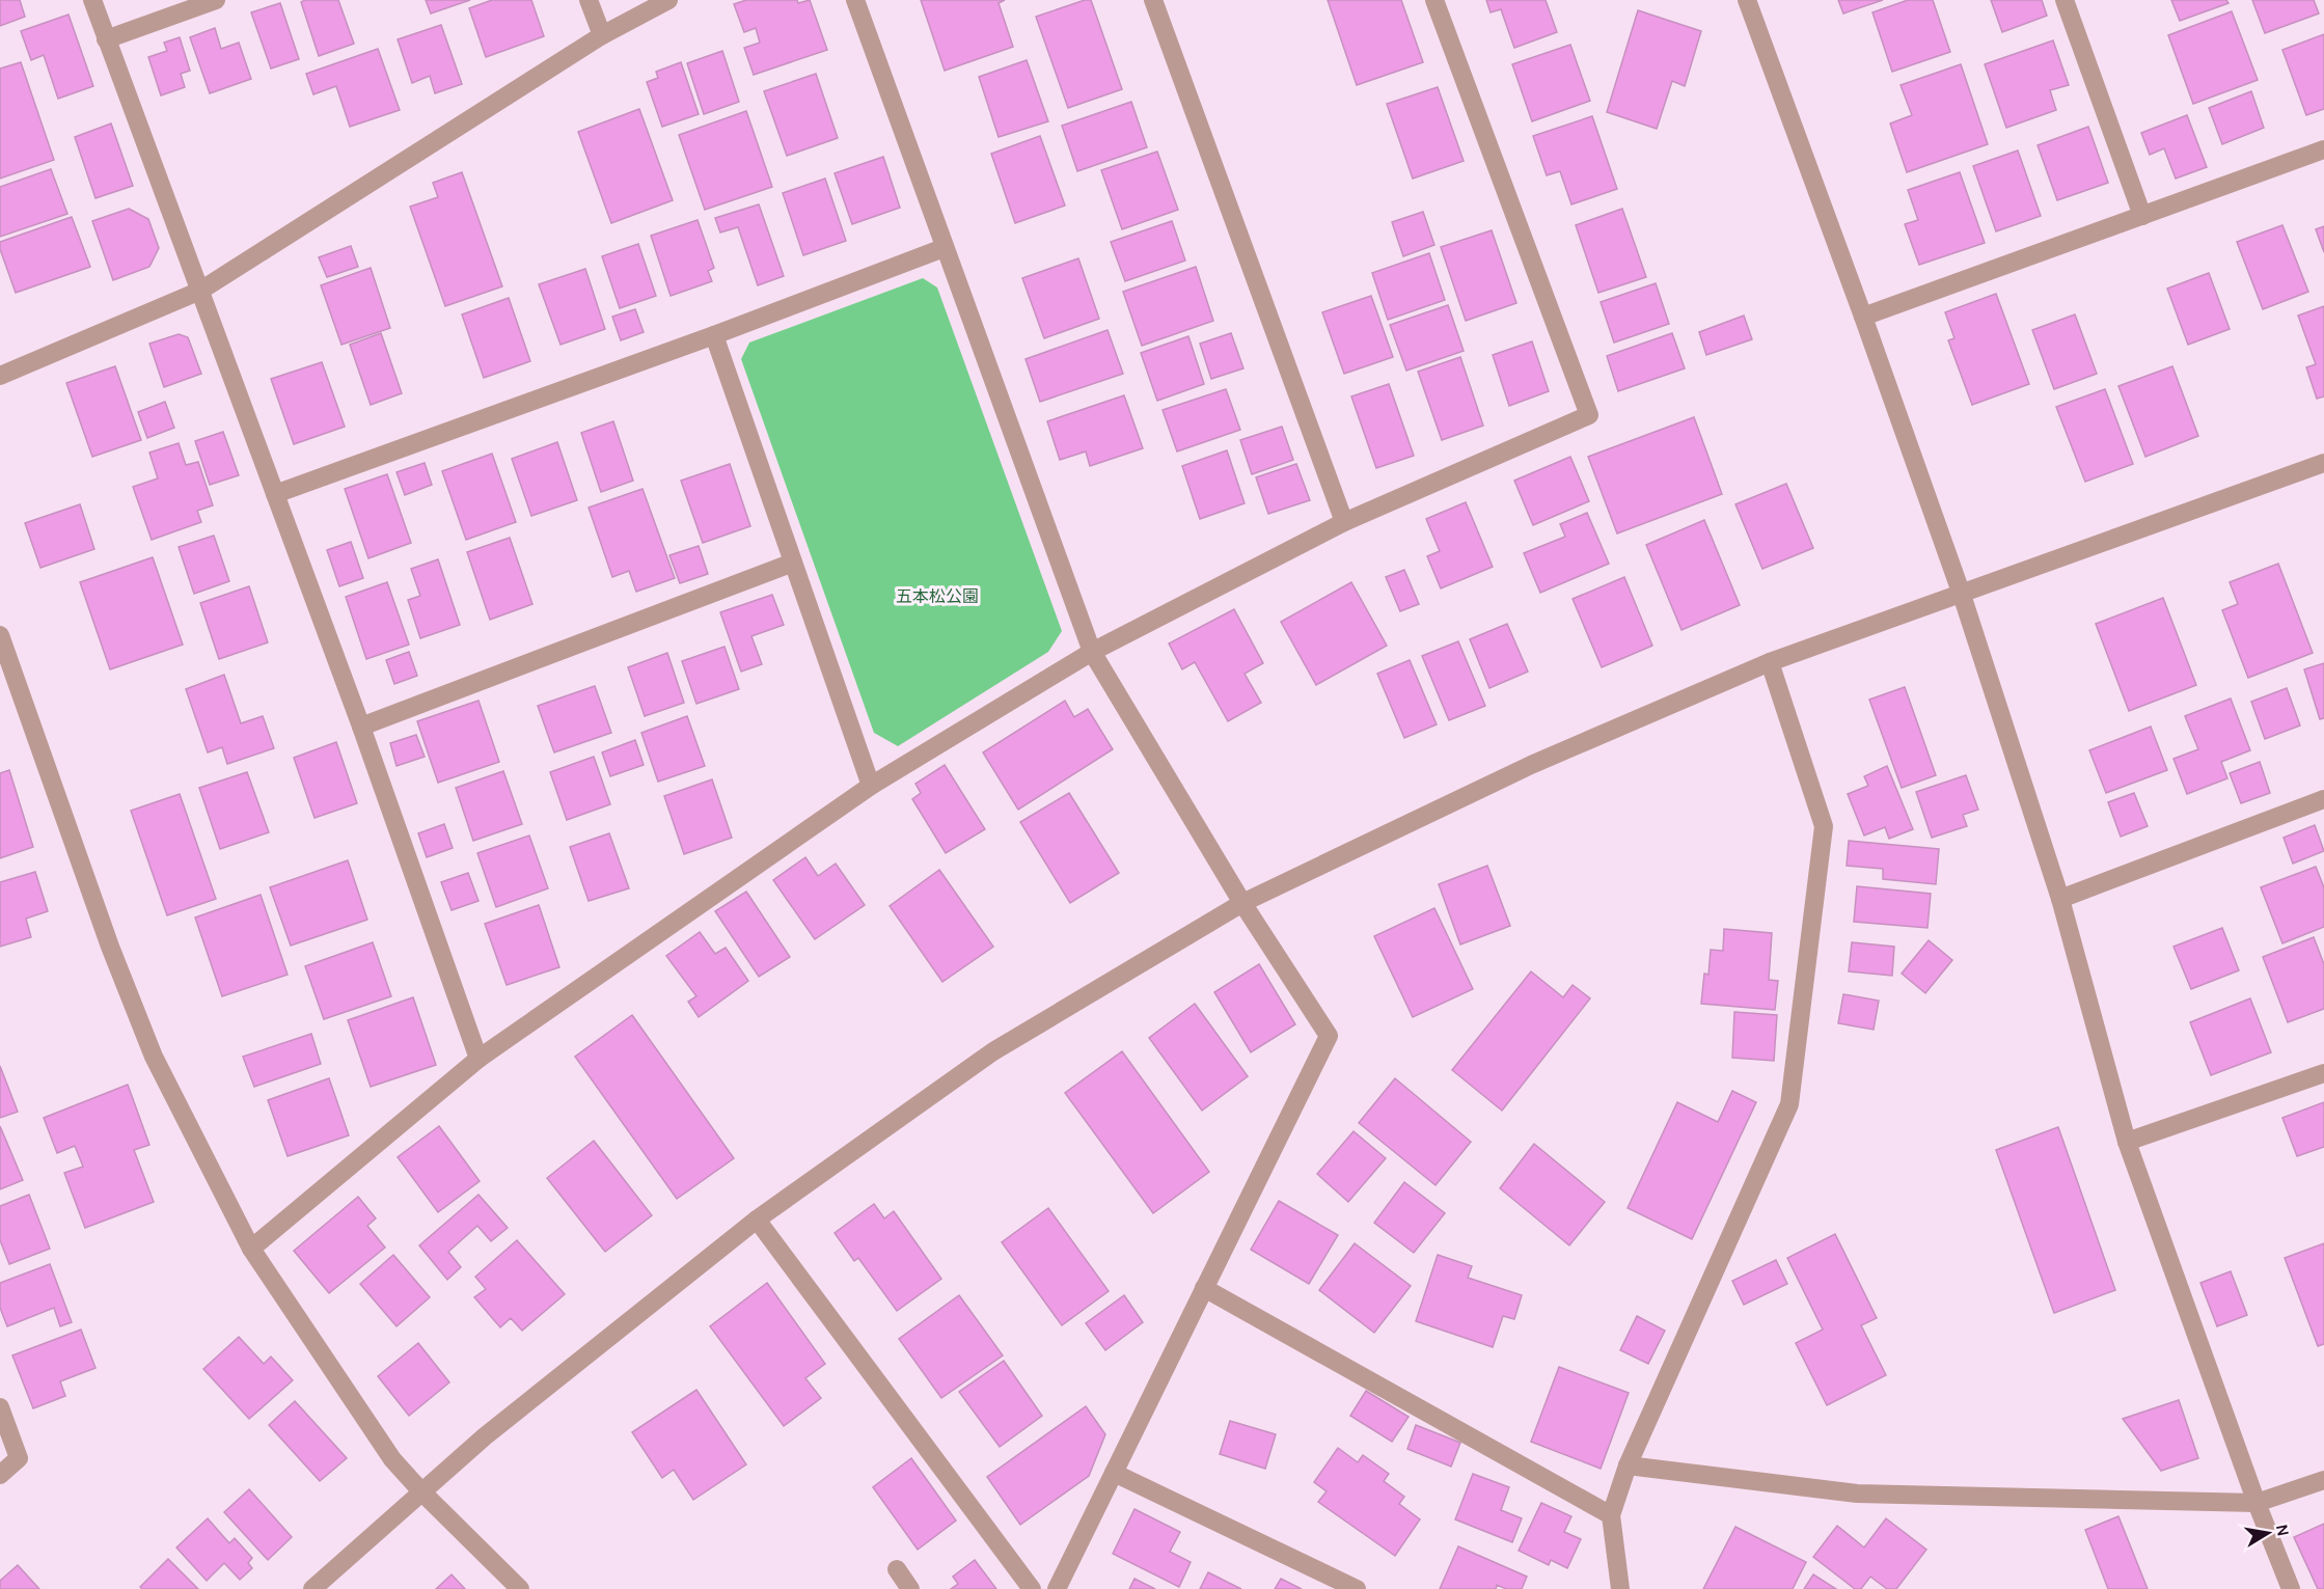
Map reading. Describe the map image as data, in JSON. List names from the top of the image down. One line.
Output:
{"parks":["五本松公園"],"north":"right"}
